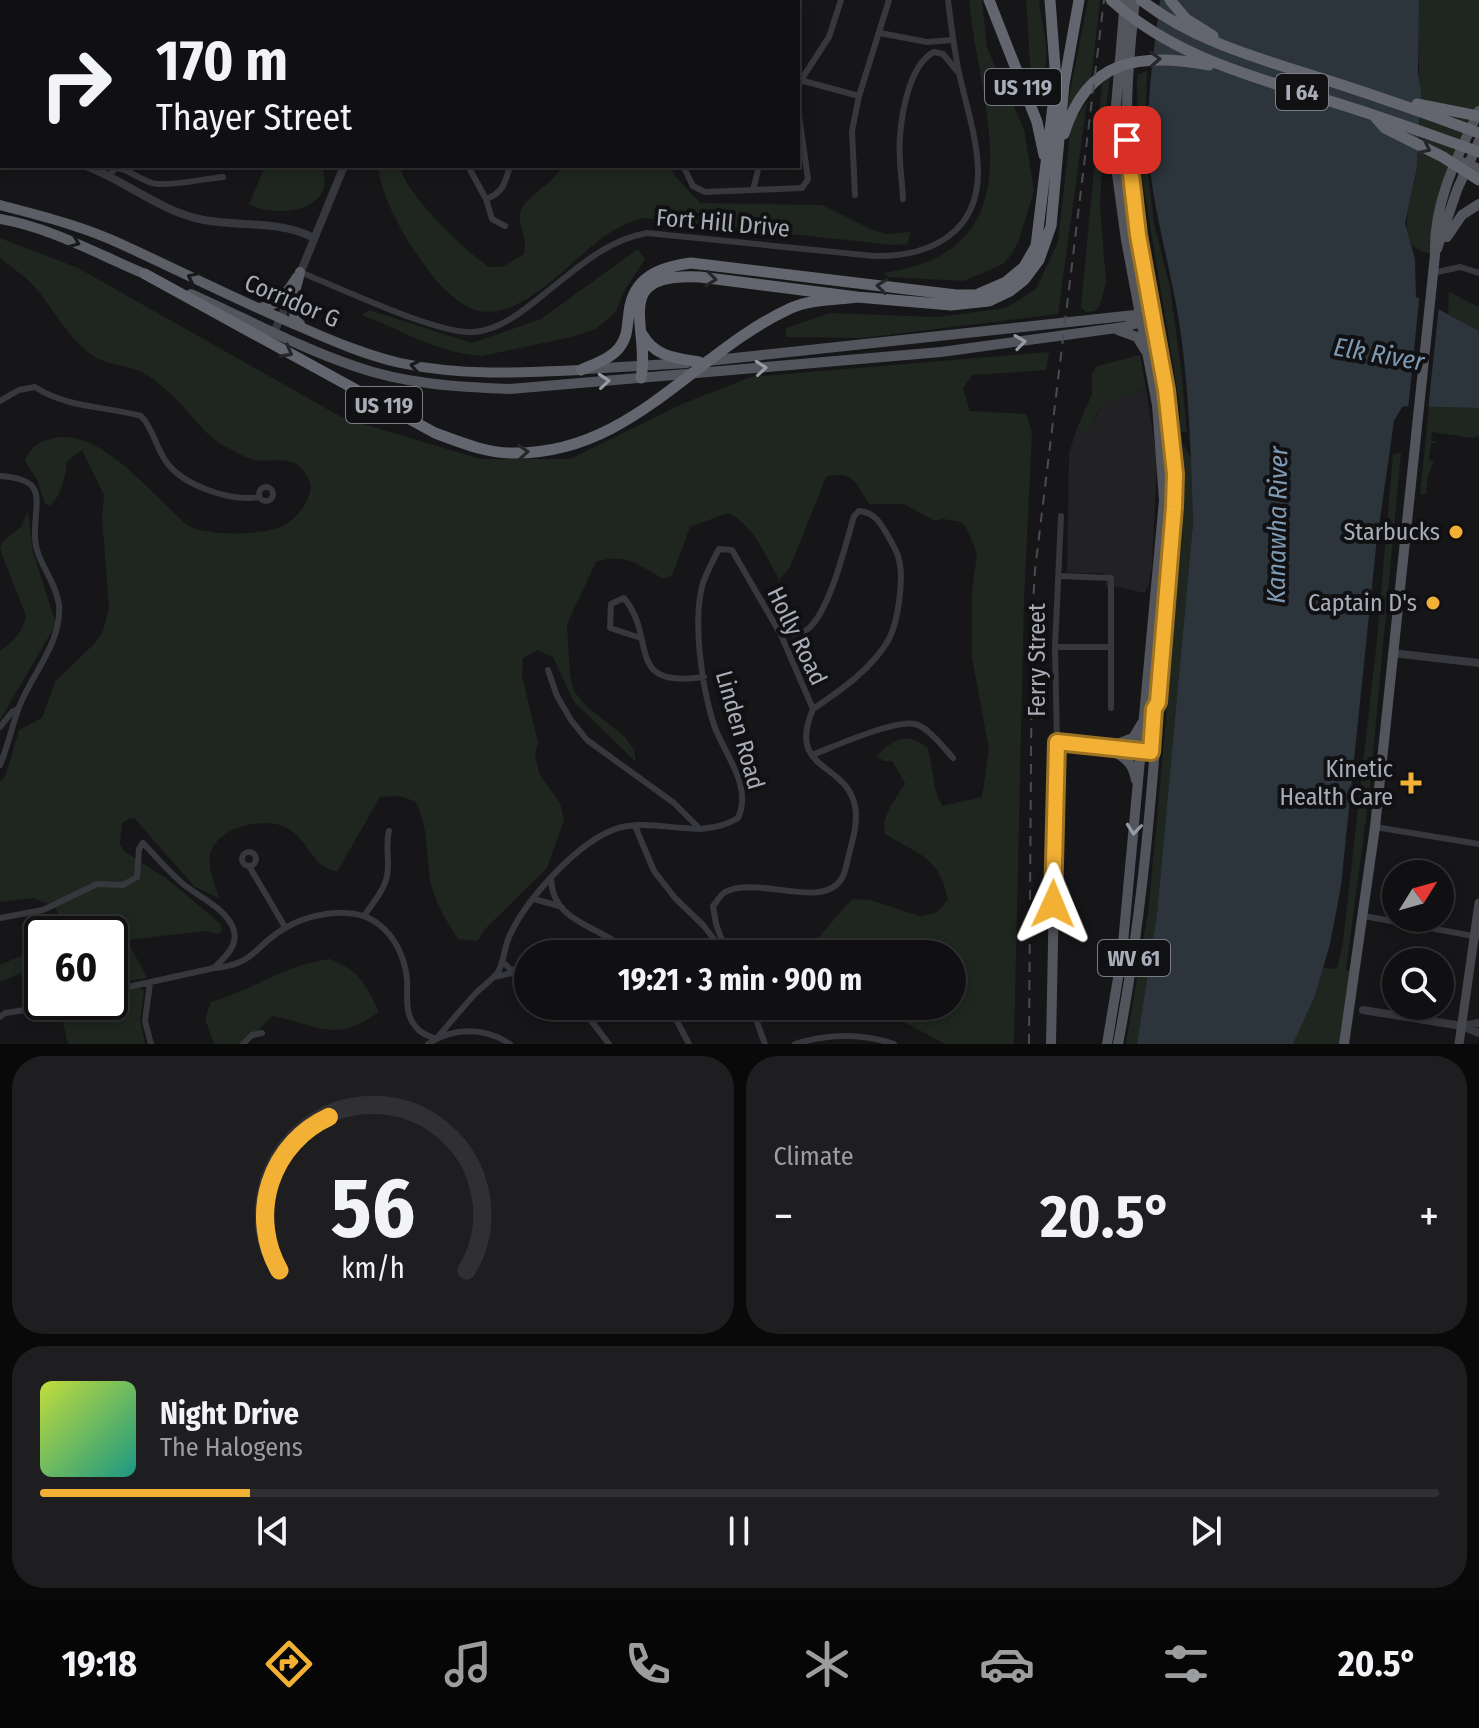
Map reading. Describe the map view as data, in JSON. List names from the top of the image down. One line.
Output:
{"streets":{"highway":["US 119","I 64","Corridor G"],"main road":["Ferry Street","WV 61"],"street":["Fort Hill Drive","Holly Road","Linden Road"]},"crossings":[["US 119","I 64"],["US 119","Corridor G"],["I 64","WV 61"],["Holly Road","Linden Road"]],"one_way":["Corridor G"],"water":["Elk River","Kanawha River"],"places":{"other":["Starbucks","Captain D's"],"health":["Kinetic Health Care"]},"north":"top right","page":{"turn":["170 m","Thayer Street"],"limit":"60","trip":"19:21 · 3 min · 900 m","tile":"Climate","heat":["−","20.5°","+"],"song":["Night Drive","The Halogens"],"tabs":["19:18","20.5°"],"gauge":["56","km/h"]}}
